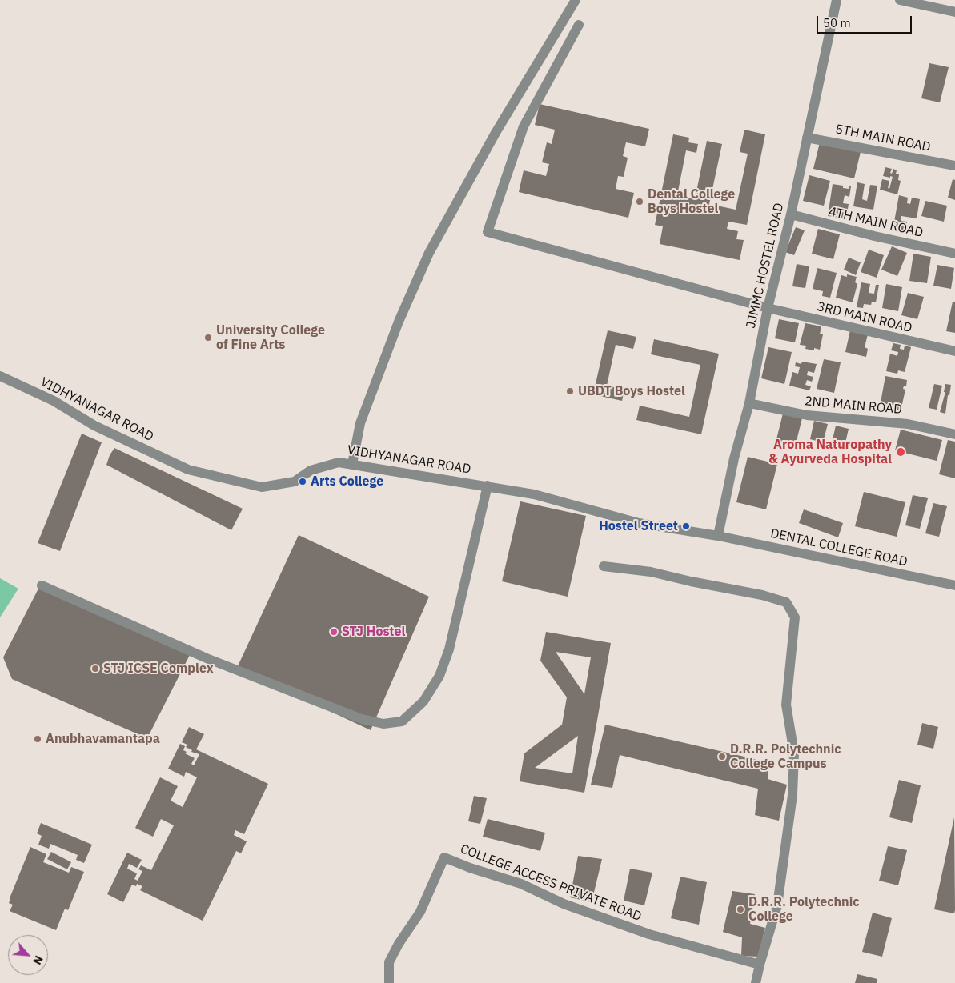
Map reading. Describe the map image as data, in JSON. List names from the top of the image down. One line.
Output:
{"streets":{"street":["5TH MAIN ROAD","4TH MAIN ROAD","JJMMC HOSTEL ROAD","3RD MAIN ROAD","2ND MAIN ROAD","VIDHYANAGAR ROAD","DENTAL COLLEGE ROAD","COLLEGE ACCESS PRIVATE ROAD"]},"crossings":[["5TH MAIN ROAD","JJMMC HOSTEL ROAD"],["4TH MAIN ROAD","JJMMC HOSTEL ROAD"],["JJMMC HOSTEL ROAD","3RD MAIN ROAD"],["JJMMC HOSTEL ROAD","2ND MAIN ROAD"],["JJMMC HOSTEL ROAD","VIDHYANAGAR ROAD"],["JJMMC HOSTEL ROAD","DENTAL COLLEGE ROAD"],["VIDHYANAGAR ROAD","DENTAL COLLEGE ROAD"]],"places":["Dental College Boys Hostel","University College of Fine Arts","UBDT Boys Hostel","Aroma Naturopathy & Ayurveda Hospital","Arts College","Hostel Street","STJ Hostel","STJ ICSE Complex","Anubhavamantapa","D.R.R. Polytechnic College Campus","D.R.R. Polytechnic College"],"scale_bar":"50 m","north":"bottom right"}
